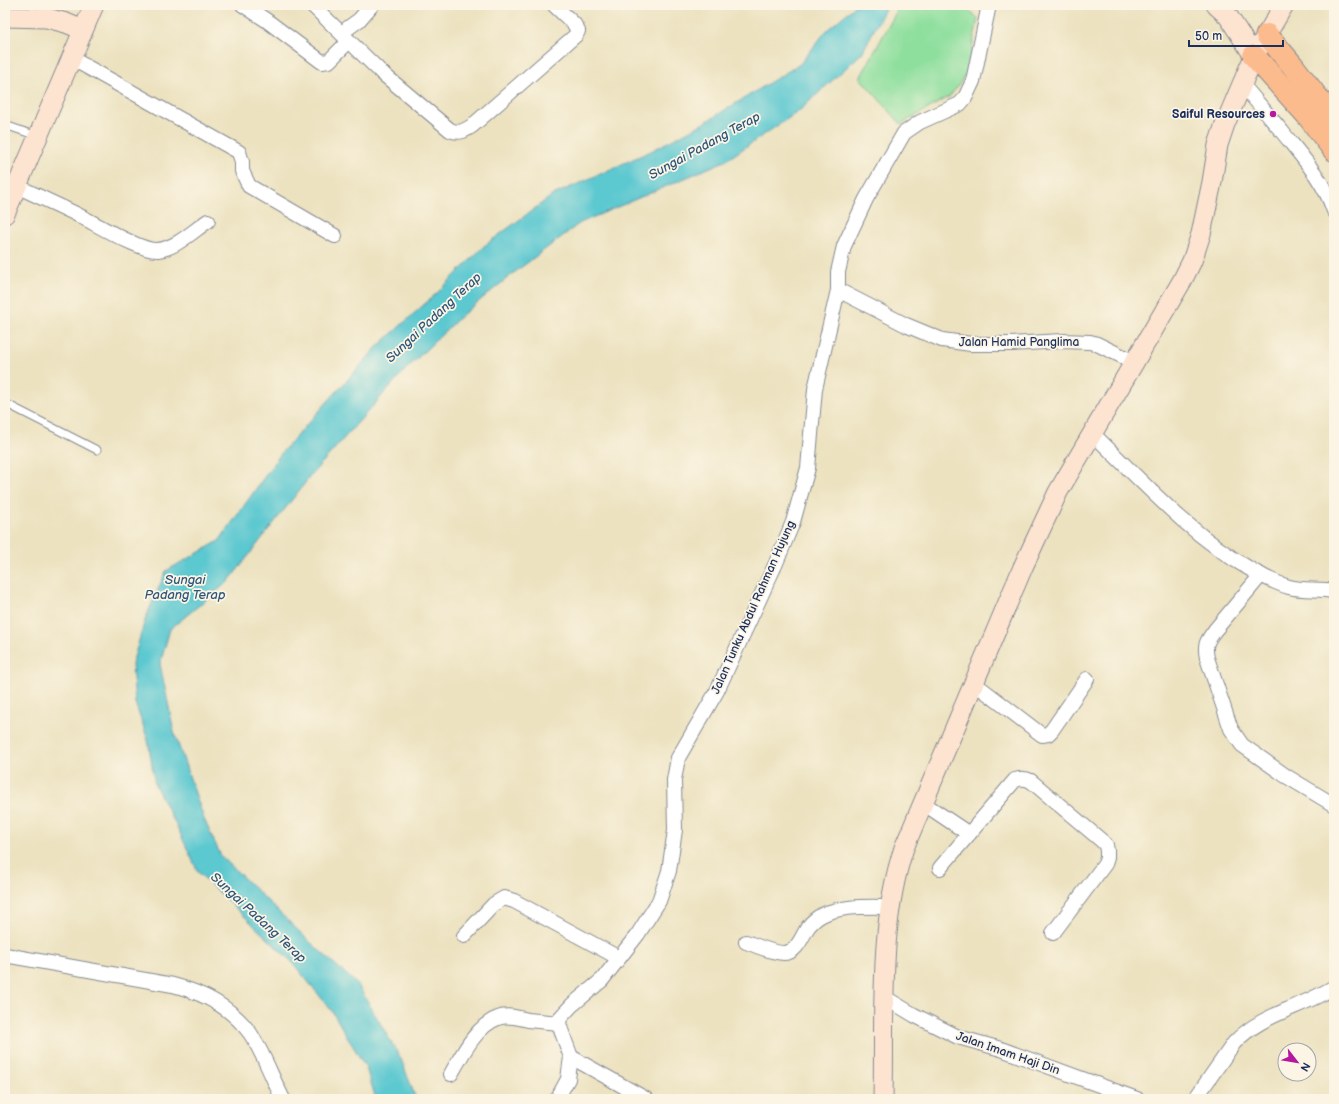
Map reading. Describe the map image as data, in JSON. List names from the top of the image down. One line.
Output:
{"streets":{"street":["Jalan Hamid Panglima","Jalan Tunku Abdul Rahman Hujung","Jalan Imam Haji Din"]},"crossings":[["Jalan Hamid Panglima","Jalan Tunku Abdul Rahman Hujung"]],"water":["Sungai Padang Terap"],"places":["Saiful Resources"],"scale_bar":"50 m","north":"bottom right"}
